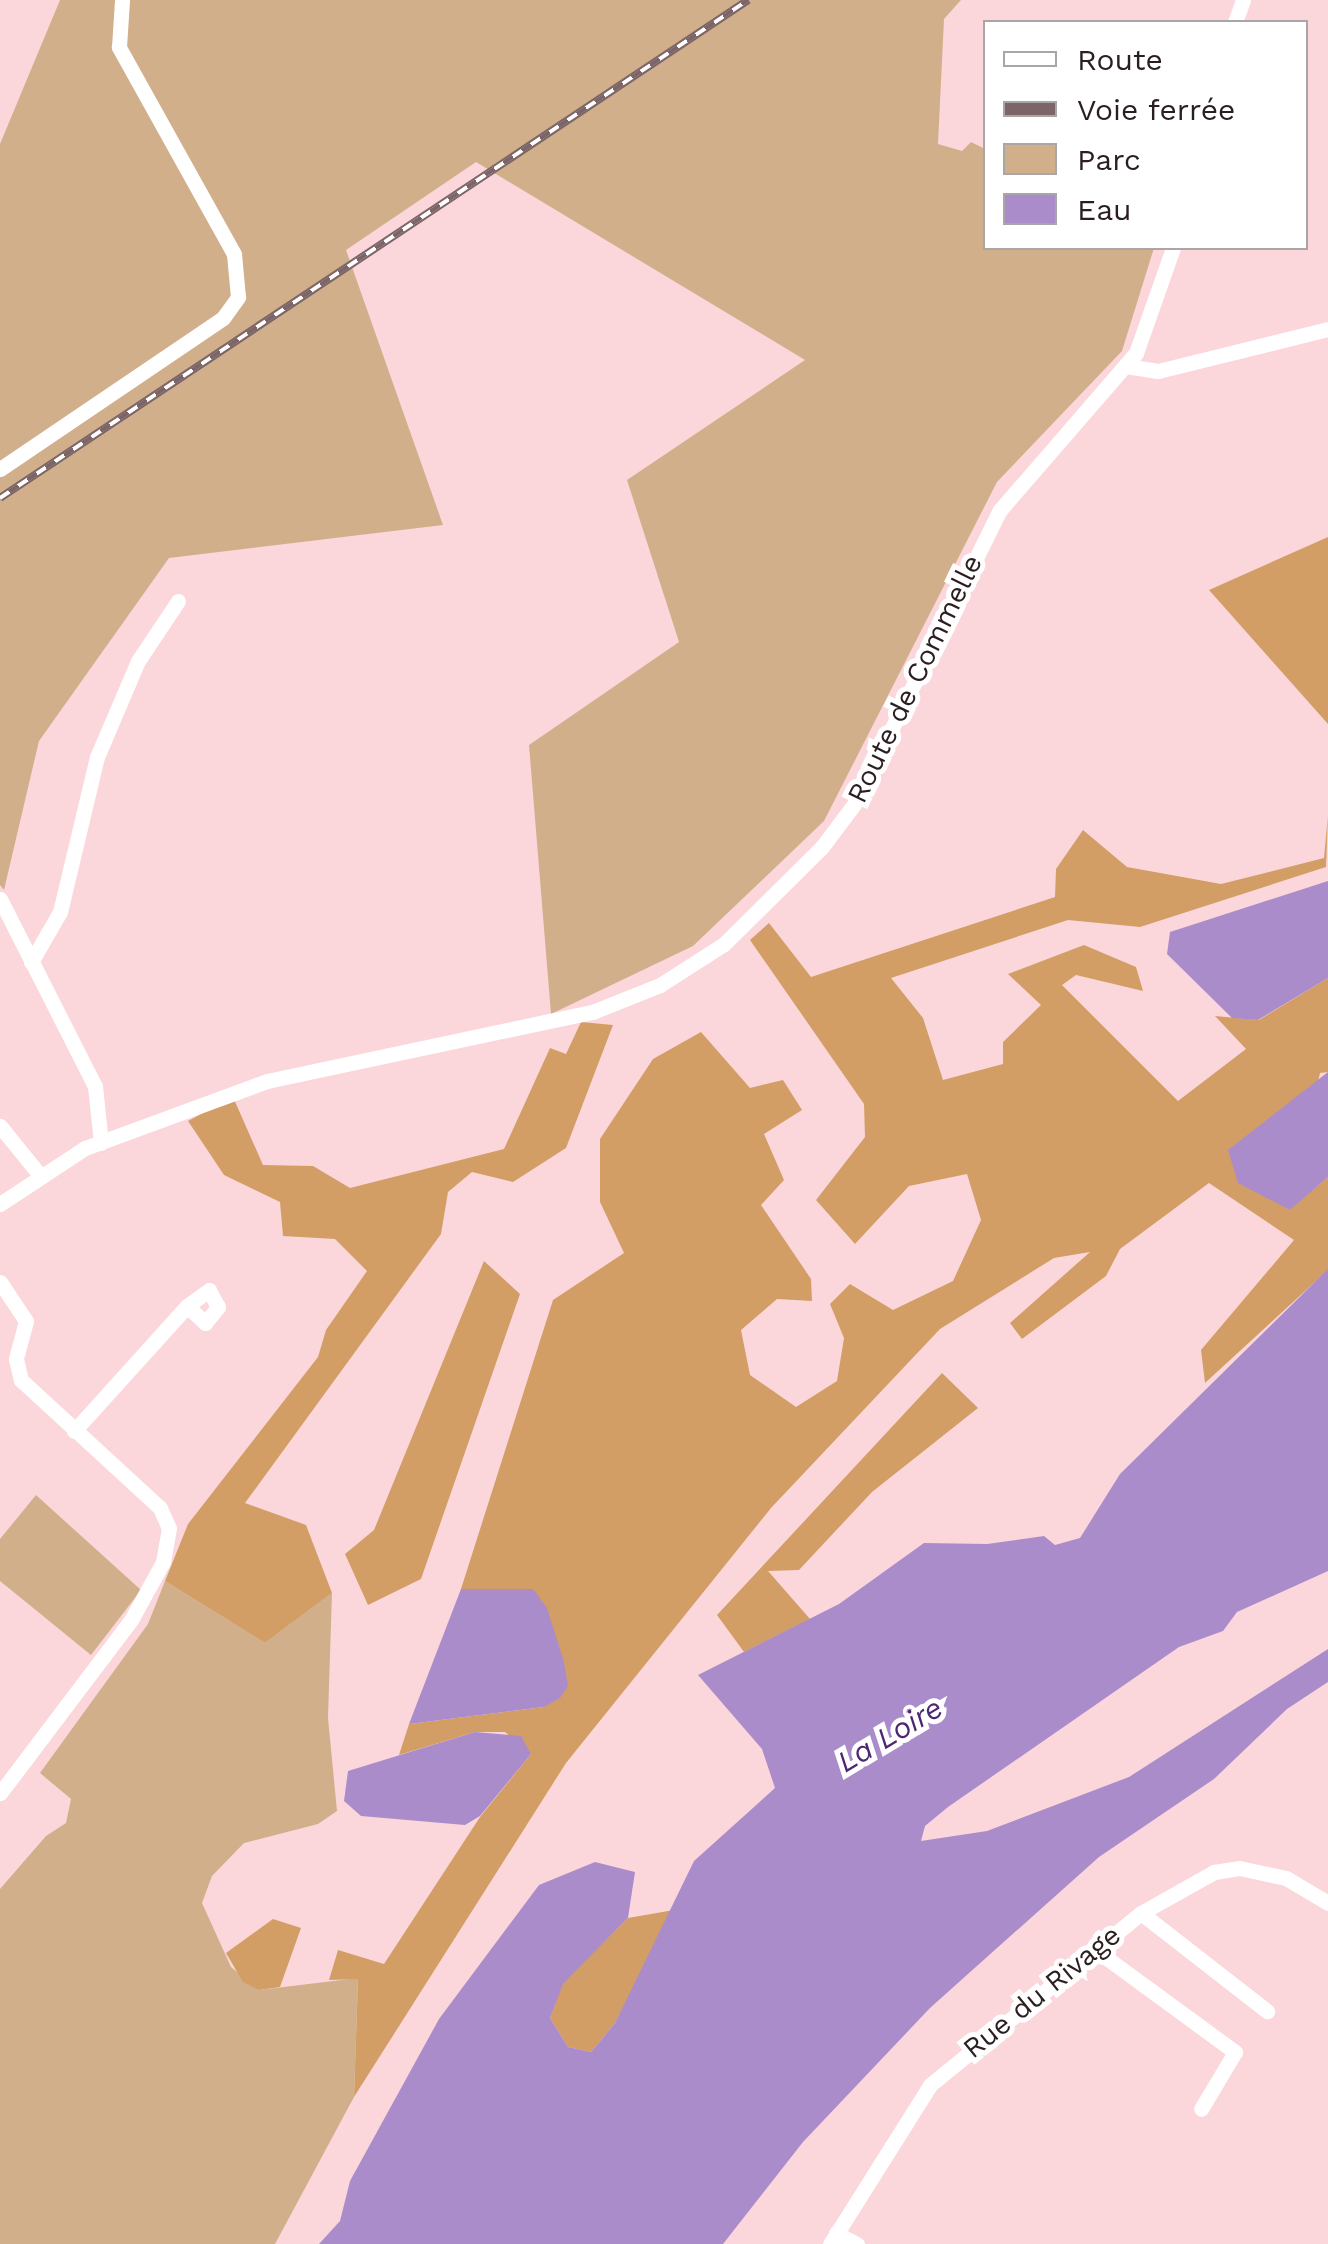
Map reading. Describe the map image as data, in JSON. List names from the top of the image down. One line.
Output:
{"streets":{"street":["Route de Commelle","Rue du Rivage"]},"water":["La Loire"],"legend":["Route","Voie ferrée","Parc","Eau"]}
